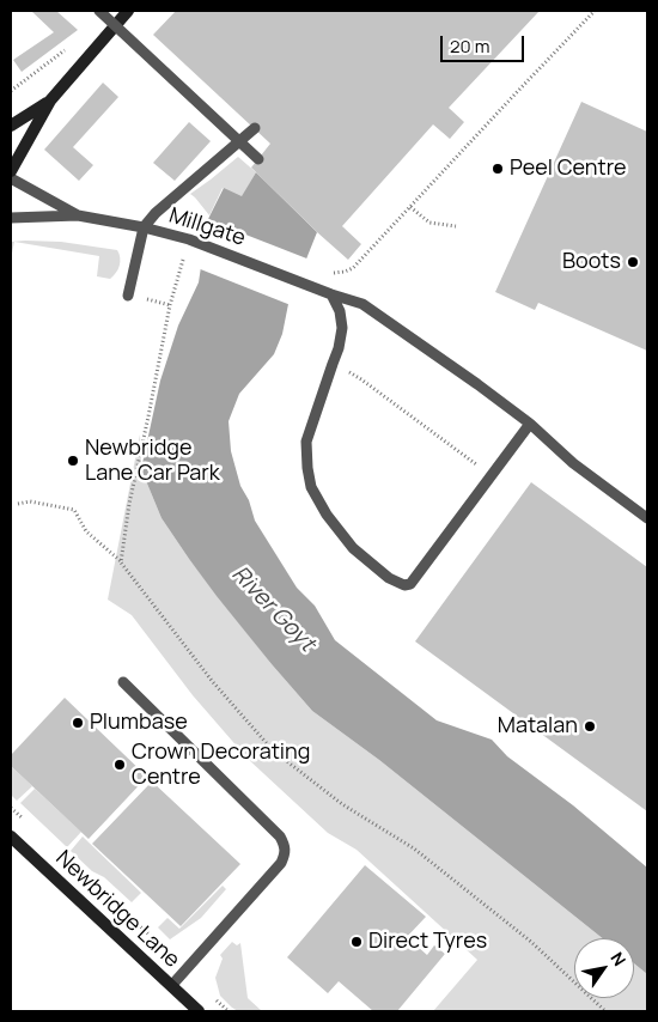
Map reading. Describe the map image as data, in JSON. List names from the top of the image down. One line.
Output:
{"streets":{"street":["Newbridge Lane"],"lane":["Millgate"]},"water":["River Goyt"],"places":["Peel Centre","Boots","Newbridge Lane Car Park","Plumbase","Matalan","Crown Decorating Centre","Direct Tyres"],"scale_bar":"20 m","north":"top right"}
